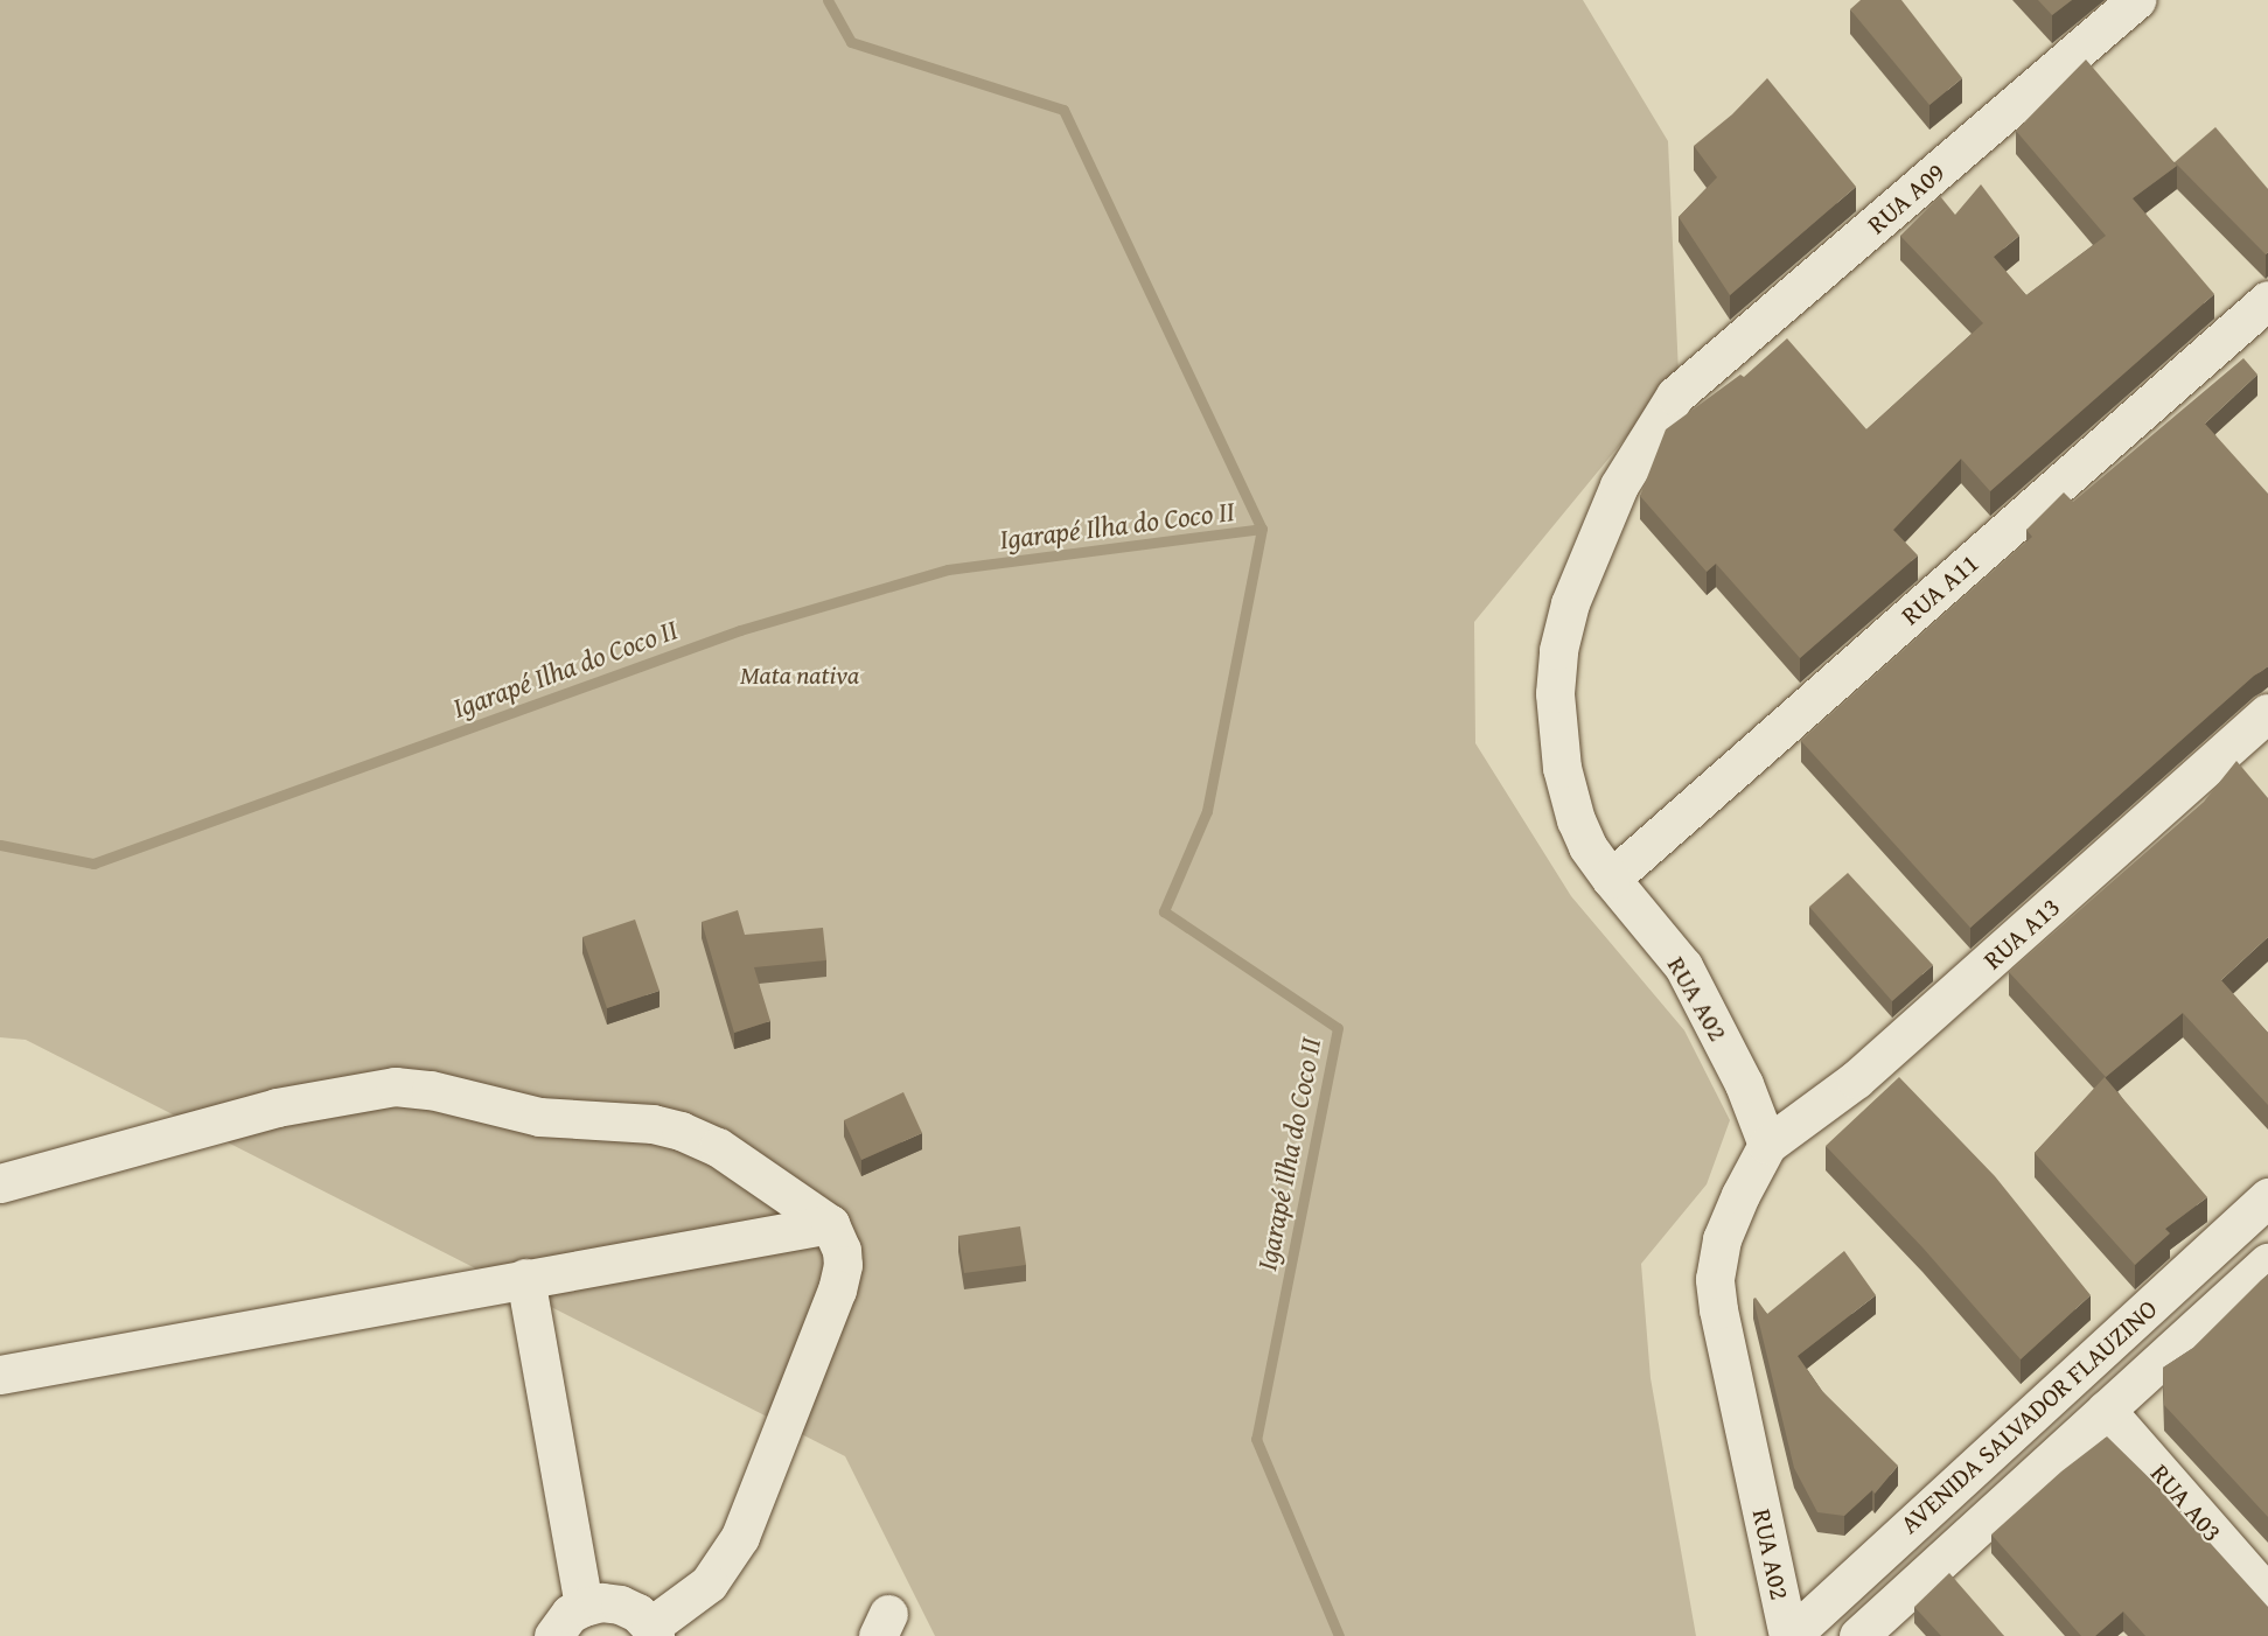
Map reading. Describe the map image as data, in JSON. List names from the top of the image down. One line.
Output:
{"streets":{"street":["RUA A09","RUA A11","RUA A13","RUA A02","AVENIDA SALVADOR FLAUZINO","RUA A03"]},"crossings":[["RUA A09","RUA A02"],["RUA A11","RUA A02"],["RUA A13","RUA A02"],["RUA A02","AVENIDA SALVADOR FLAUZINO"],["AVENIDA SALVADOR FLAUZINO","RUA A03"]],"water":["Igarapé Ilha do Coco II"],"parks":["Mata nativa"]}
